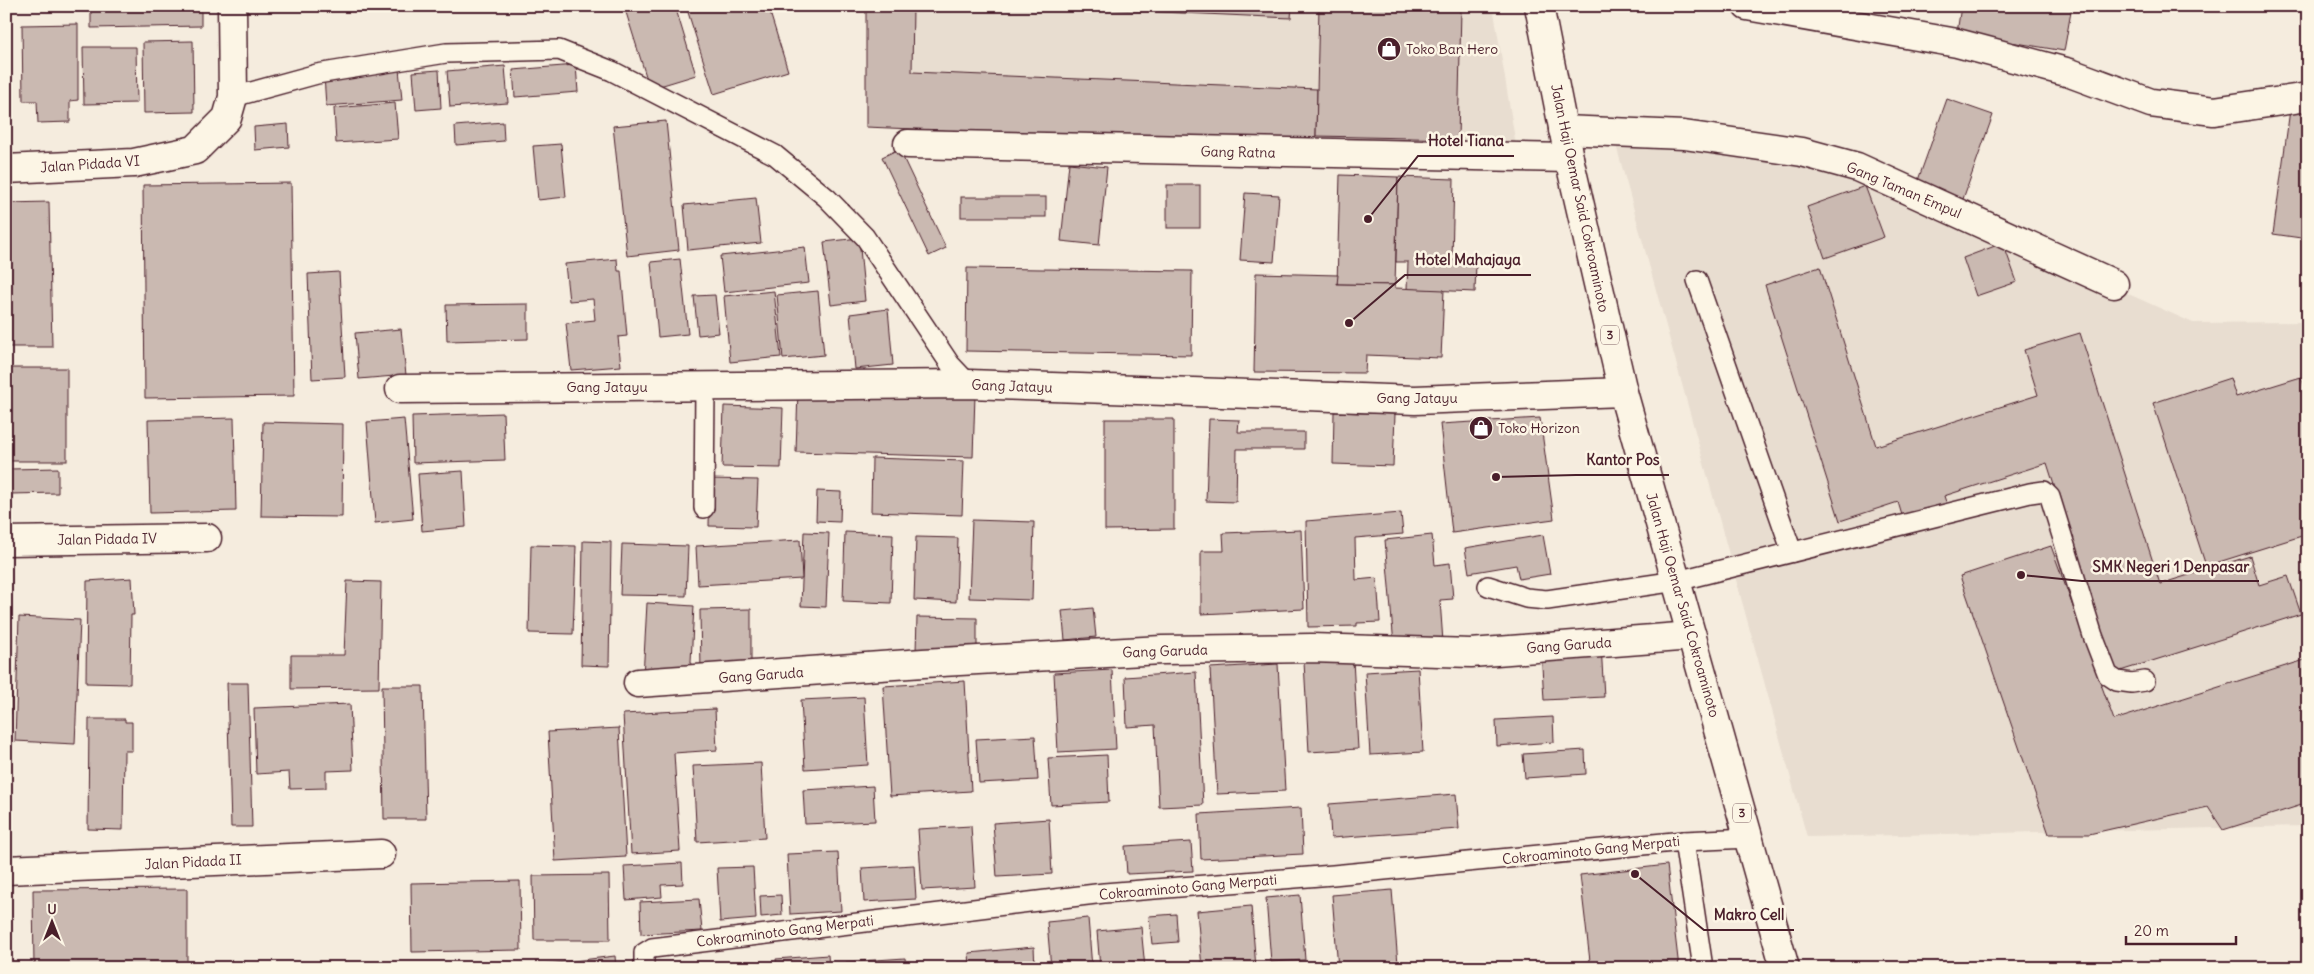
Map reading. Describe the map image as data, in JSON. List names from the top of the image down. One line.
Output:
{"streets":{"main road":["Gang Ratna","Jalan Pidada VI","Gang Taman Empul","Jalan Haji Oemar Said Cokroaminoto","3","Gang Jatayu","Jalan Pidada IV","Gang Garuda","Jalan Pidada II"],"lane":["Cokroaminoto Gang Merpati"]},"crossings":[["Gang Ratna","Jalan Haji Oemar Said Cokroaminoto"],["Gang Taman Empul","Jalan Haji Oemar Said Cokroaminoto"],["Jalan Haji Oemar Said Cokroaminoto","Gang Jatayu"],["Jalan Haji Oemar Said Cokroaminoto","Gang Garuda"],["Jalan Haji Oemar Said Cokroaminoto","Cokroaminoto Gang Merpati"]],"places":{"shop":["Toko Ban Hero","Toko Horizon"],"other":["Hotel Tiana","Hotel Mahajaya","Kantor Pos","SMK Negeri 1 Denpasar","Makro Cell"]},"scale_bar":"20 m","north":"top"}
